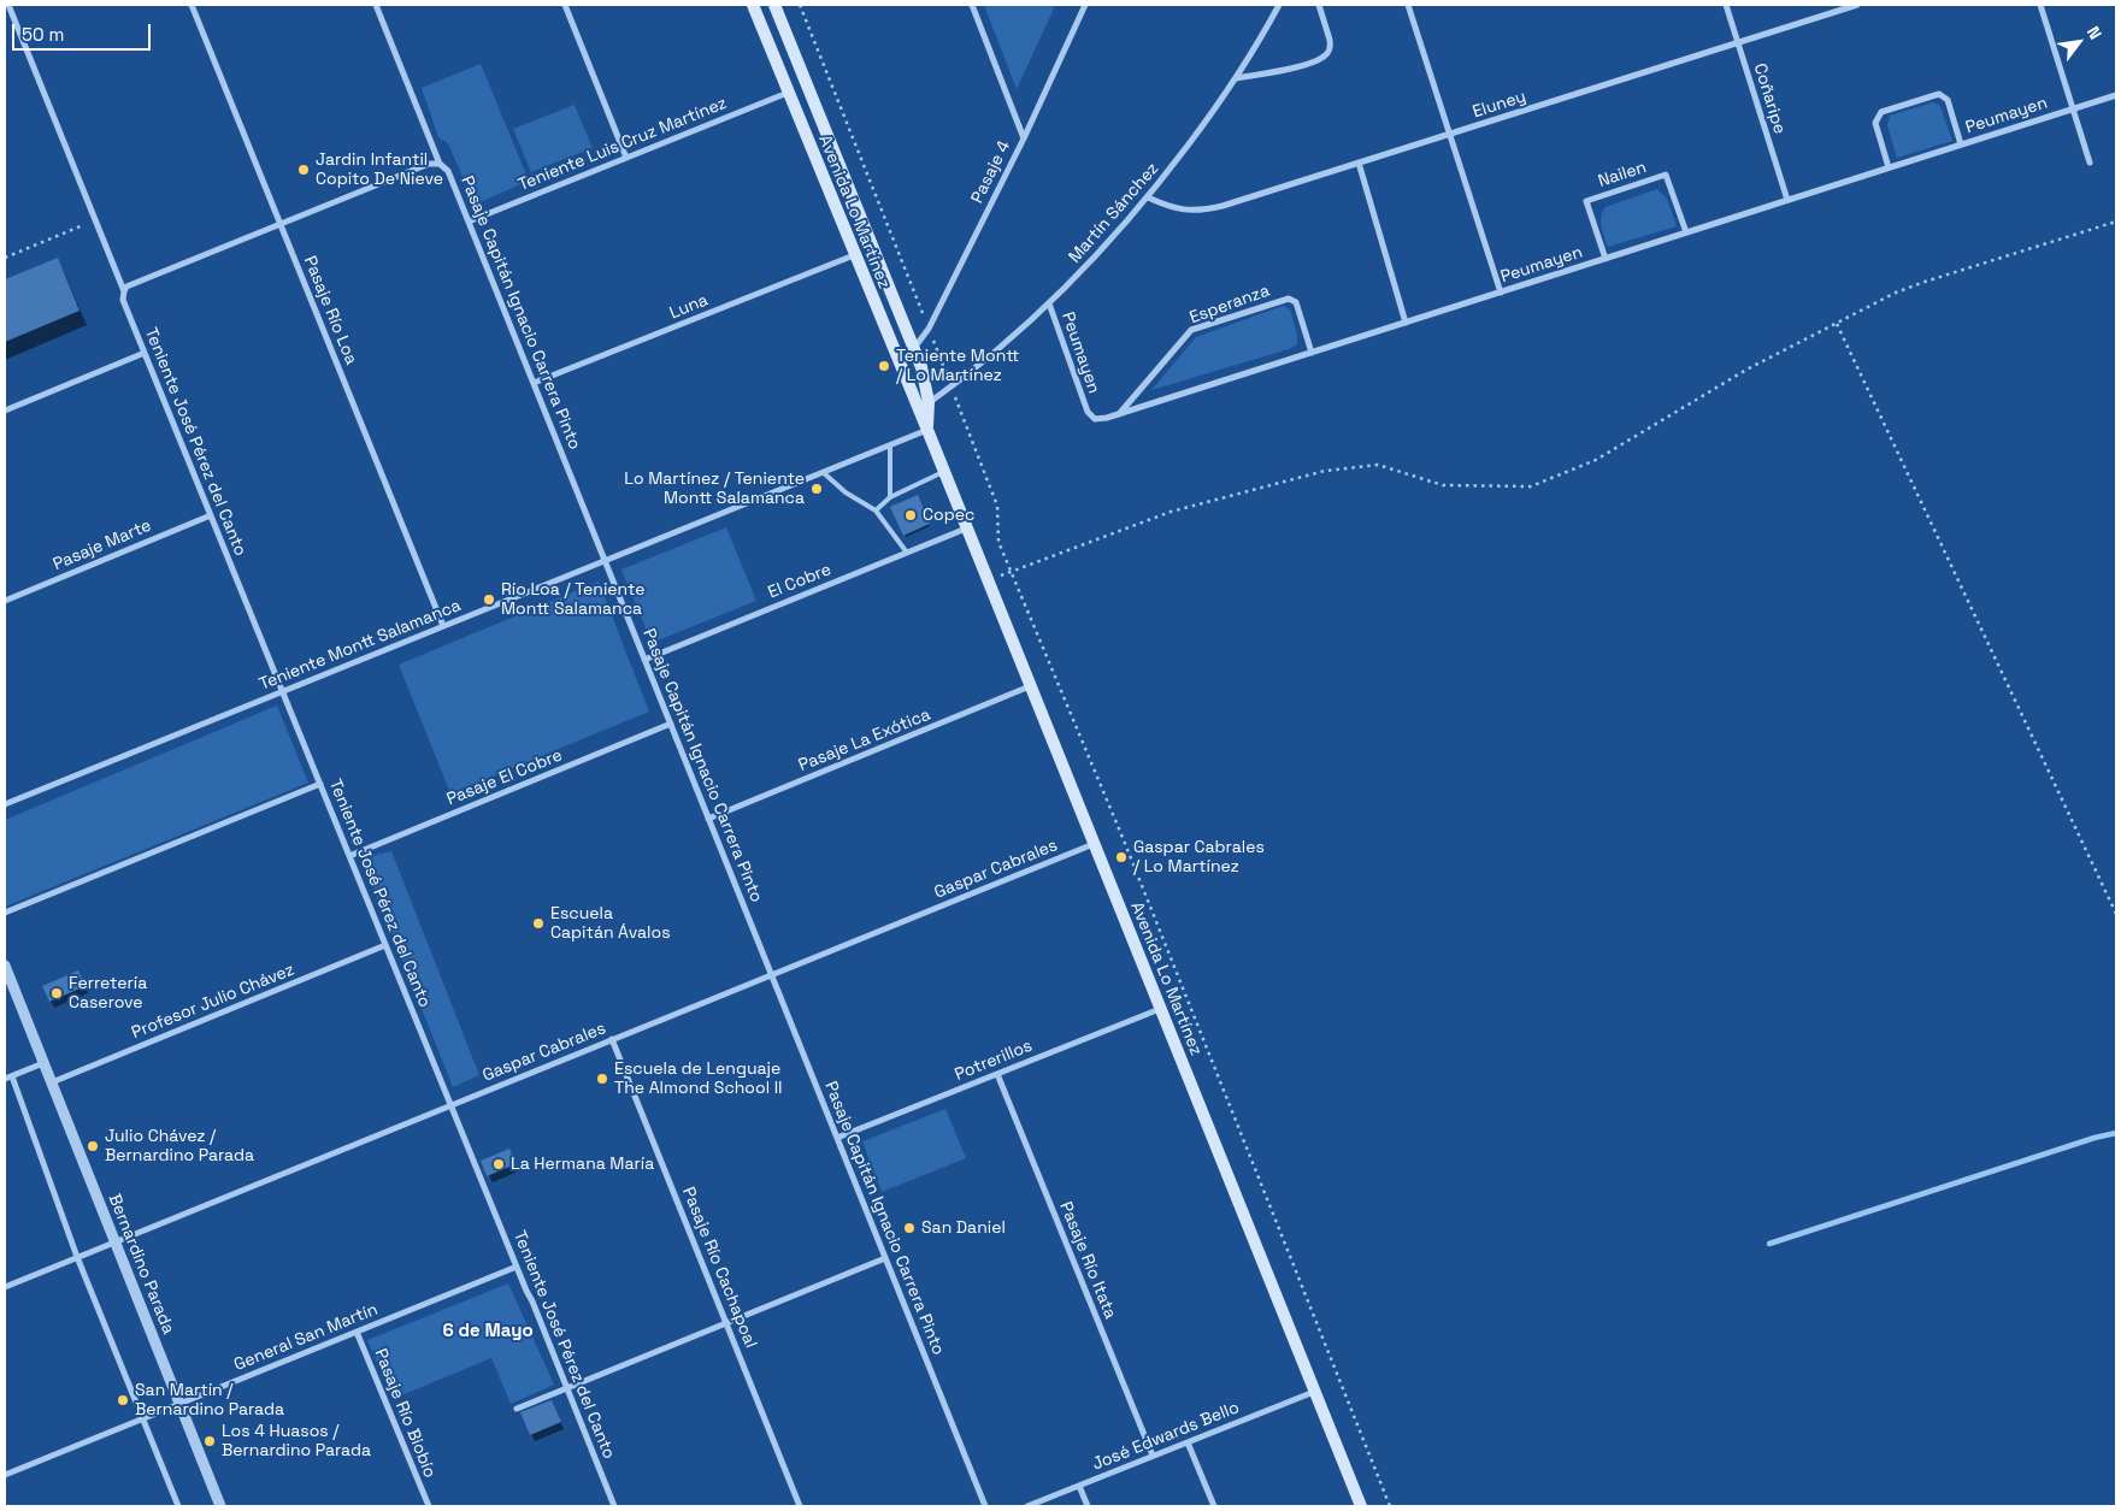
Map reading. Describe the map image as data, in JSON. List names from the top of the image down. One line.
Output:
{"streets":{"main road":["Avenida Lo Martínez"],"street":["Coñaripe","Eluney","Peumayen","Teniente Luis Cruz Martínez","Pasaje 4","Nailen","Martín Sánchez","Esperanza","Luna","Pasaje Río Loa","Pasaje Capitán Ignacio Carrera Pinto","Teniente José Pérez del Canto","Pasaje Marte","El Cobre","Teniente Montt Salamanca","Pasaje La Exótica","Pasaje El Cobre","Gaspar Cabrales","Profesor Julio Chávez","Potrerillos","Pasaje Río Itata","Bernardino Parada","Pasaje Río Cachapoal","General San Martín","Pasaje Río Biobío","José Edwards Bello"]},"crossings":[["Coñaripe","Eluney"],["Coñaripe","Peumayen"],["Eluney","Martín Sánchez"],["Peumayen","Nailen"],["Peumayen","Martín Sánchez"],["Peumayen","Esperanza"],["Teniente Luis Cruz Martínez","Avenida Lo Martínez"],["Teniente Luis Cruz Martínez","Pasaje Capitán Ignacio Carrera Pinto"],["Pasaje 4","Avenida Lo Martínez"],["Avenida Lo Martínez","Martín Sánchez"],["Avenida Lo Martínez","Luna"],["Avenida Lo Martínez","El Cobre"],["Avenida Lo Martínez","Teniente Montt Salamanca"],["Avenida Lo Martínez","Pasaje La Exótica"],["Avenida Lo Martínez","Gaspar Cabrales"],["Avenida Lo Martínez","Potrerillos"],["Avenida Lo Martínez","José Edwards Bello"],["Luna","Pasaje Capitán Ignacio Carrera Pinto"],["Pasaje Río Loa","Teniente Montt Salamanca"],["Pasaje Capitán Ignacio Carrera Pinto","El Cobre"],["Pasaje Capitán Ignacio Carrera Pinto","Teniente Montt Salamanca"],["Pasaje Capitán Ignacio Carrera Pinto","Pasaje La Exótica"],["Pasaje Capitán Ignacio Carrera Pinto","Pasaje El Cobre"],["Pasaje Capitán Ignacio Carrera Pinto","Gaspar Cabrales"],["Pasaje Capitán Ignacio Carrera Pinto","Potrerillos"],["Teniente José Pérez del Canto","Pasaje Marte"],["Teniente José Pérez del Canto","Teniente Montt Salamanca"],["Teniente José Pérez del Canto","Pasaje El Cobre"],["Teniente José Pérez del Canto","Gaspar Cabrales"],["Teniente José Pérez del Canto","Profesor Julio Chávez"],["Teniente José Pérez del Canto","General San Martín"],["Gaspar Cabrales","Bernardino Parada"],["Gaspar Cabrales","Pasaje Río Cachapoal"],["Profesor Julio Chávez","Bernardino Parada"],["Potrerillos","Pasaje Río Itata"],["Pasaje Río Itata","José Edwards Bello"],["Bernardino Parada","General San Martín"],["General San Martín","Pasaje Río Biobío"]],"districts":["6 de Mayo"],"places":["Jardin Infantil Copito De Nieve","Teniente Montt / Lo Martínez","Lo Martínez / Teniente Montt Salamanca","Copec","Río Loa / Teniente Montt Salamanca","Gaspar Cabrales / Lo Martínez","Escuela Capitán Ávalos","Ferretería Caserove","Escuela de Lenguaje The Almond School II","Julio Chávez / Bernardino Parada","La Hermana María","San Daniel","San Martín / Bernardino Parada","Los 4 Huasos / Bernardino Parada"],"scale_bar":"50 m","north":"top right"}
